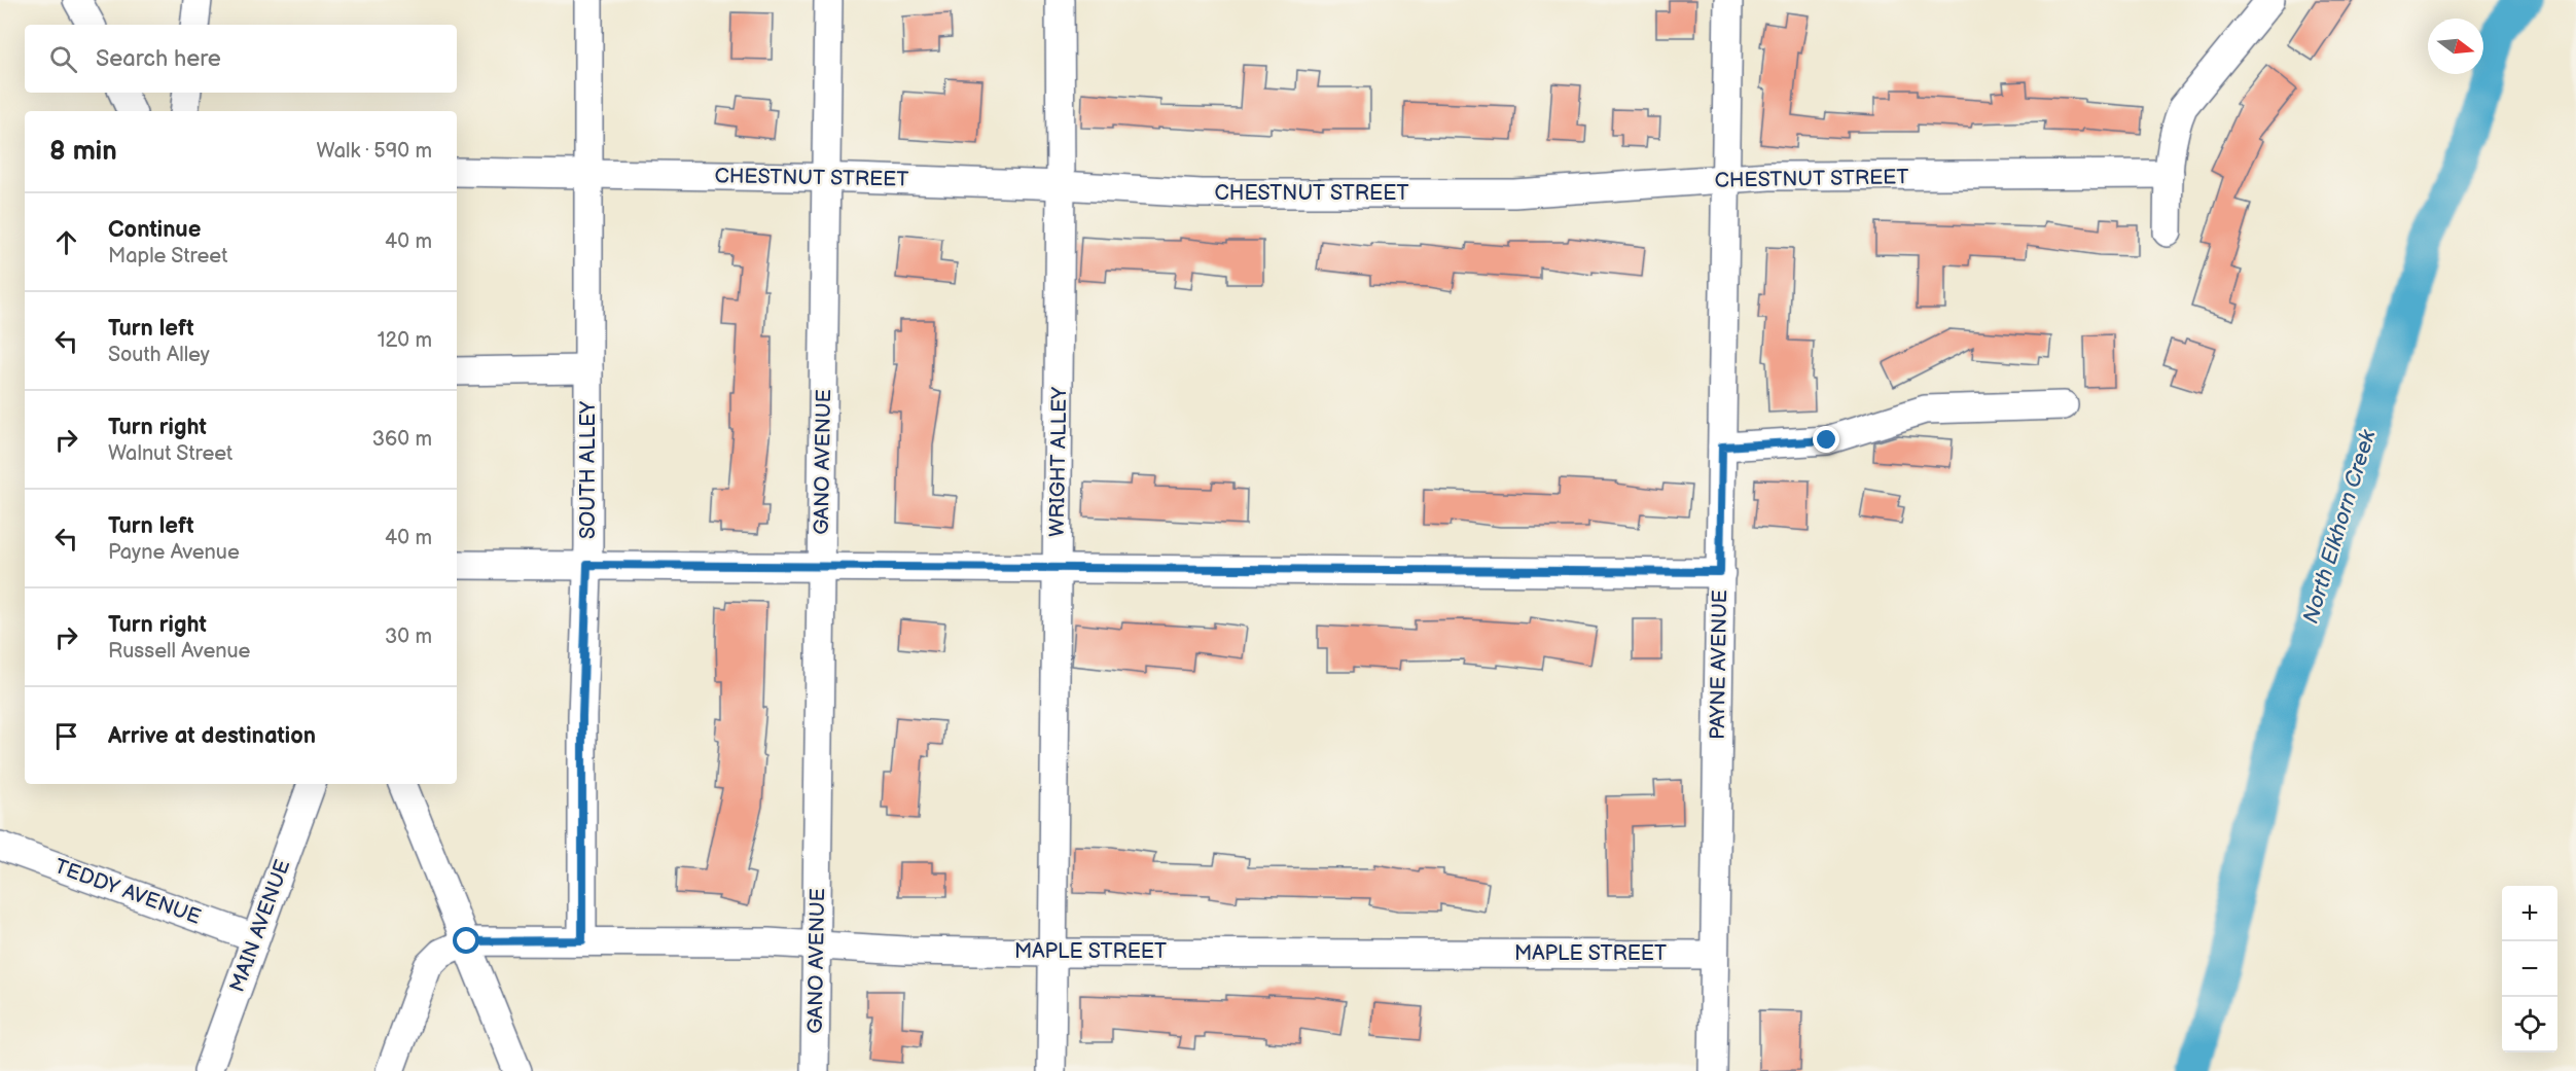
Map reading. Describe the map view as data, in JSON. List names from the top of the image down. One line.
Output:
{"streets":{"street":["CHESTNUT STREET","GANO AVENUE","WRIGHT ALLEY","SOUTH ALLEY","PAYNE AVENUE","TEDDY AVENUE","MAIN AVENUE","MAPLE STREET"]},"crossings":[["CHESTNUT STREET","GANO AVENUE"],["CHESTNUT STREET","WRIGHT ALLEY"],["CHESTNUT STREET","SOUTH ALLEY"],["CHESTNUT STREET","PAYNE AVENUE"],["GANO AVENUE","MAPLE STREET"],["WRIGHT ALLEY","MAPLE STREET"],["SOUTH ALLEY","MAPLE STREET"],["PAYNE AVENUE","MAPLE STREET"],["TEDDY AVENUE","MAIN AVENUE"]],"water":["North Elkhorn Creek"],"north":"right","page":{"search":"Search here","heading":["8 min","Walk · 590 m"],"list":[["Continue","Maple Street","40 m"],["Turn left","South Alley","120 m"],["Turn right","Walnut Street","360 m"],["Turn left","Payne Avenue","40 m"],["Turn right","Russell Avenue","30 m"],"Arrive at destination"],"map_buttons":["+","−"]}}
